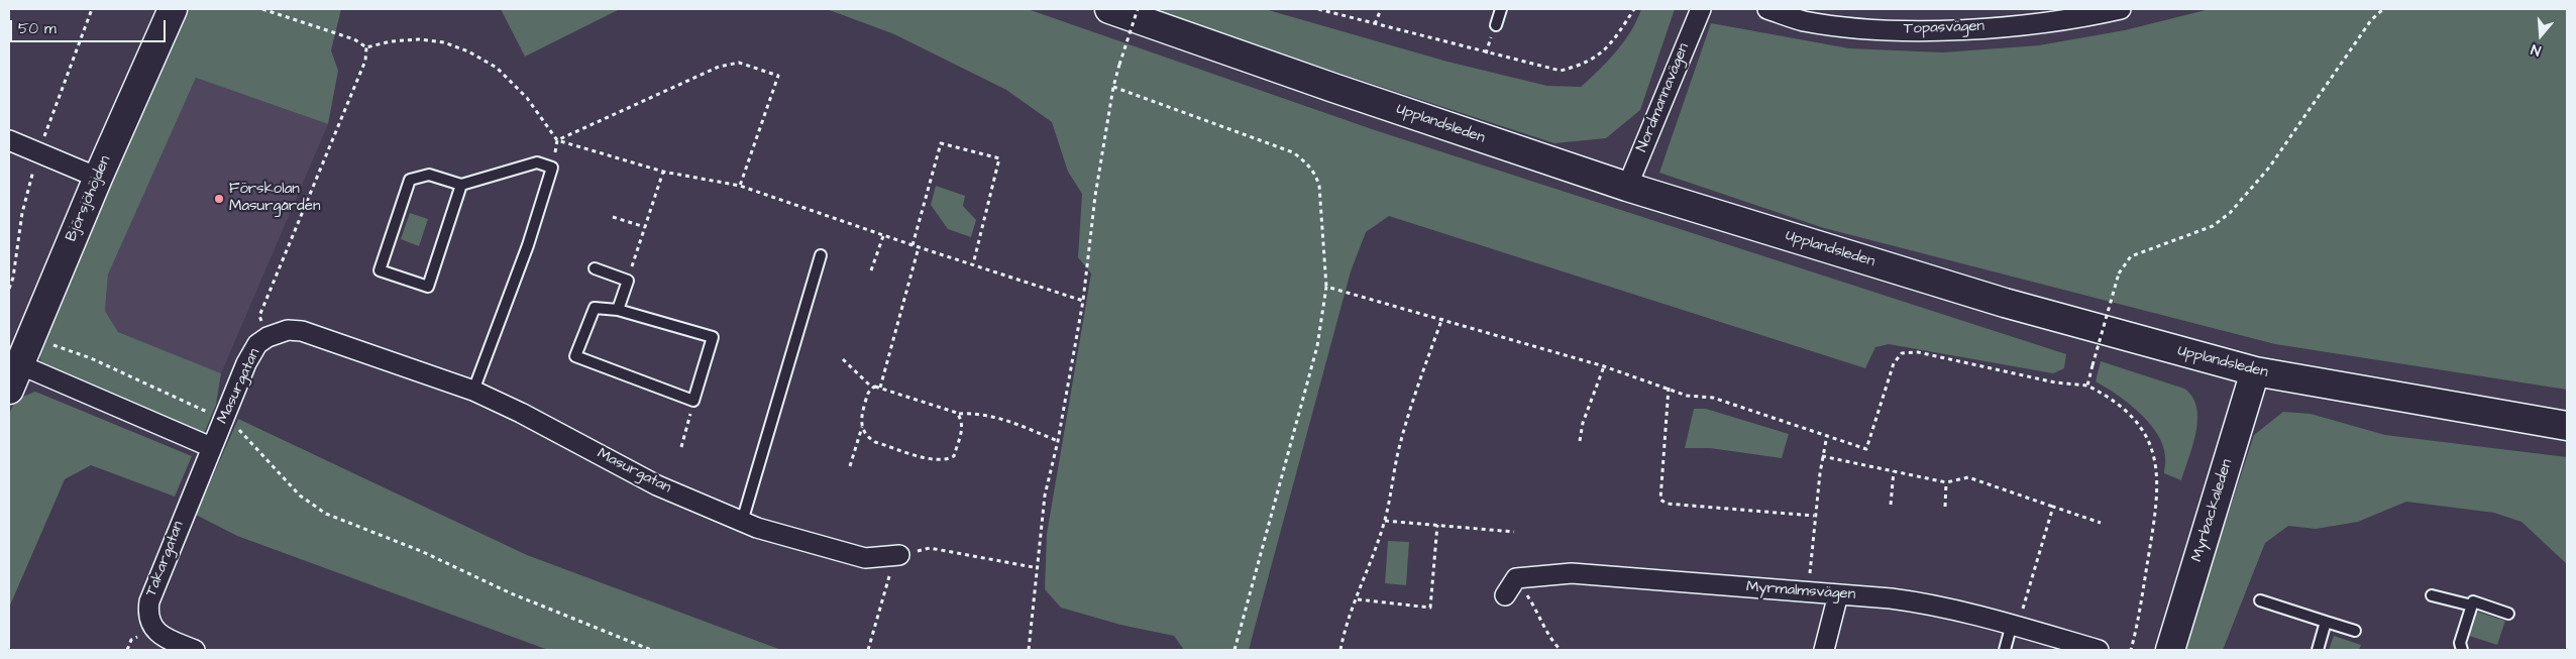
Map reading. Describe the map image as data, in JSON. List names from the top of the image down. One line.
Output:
{"streets":{"street":["Topasvägen","Nordmannavägen","Upplandsleden","Björsjöhöjden","Masurgatan","Myrbackaleden","Takargatan","Myrmalmsvägen"]},"crossings":[["Nordmannavägen","Upplandsleden"],["Upplandsleden","Myrbackaleden"],["Masurgatan","Takargatan"]],"places":["Förskolan Masurgården"],"scale_bar":"50 m","north":"bottom"}
